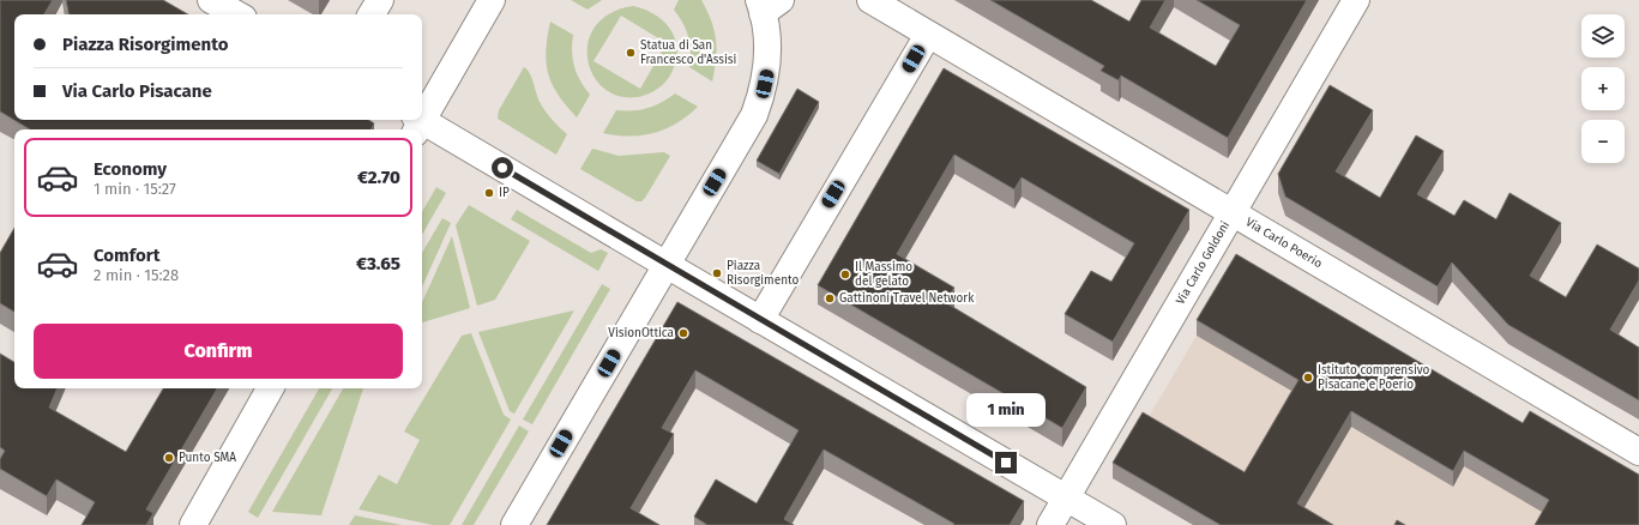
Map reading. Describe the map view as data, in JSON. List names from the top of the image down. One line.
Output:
{"streets":{"street":["Via Carlo Poerio","Via Carlo Goldoni"]},"crossings":[["Via Carlo Poerio","Via Carlo Goldoni"]],"places":["Statua di San Francesco d'Assisi","IP","Piazza Risorgimento","Il Massimo del gelato","Gattinoni Travel Network","VisionOttica","Istituto comprensivo Pisacane e Poerio","Punto SMA"],"page":{"map_buttons":["+","−"],"banner":["Piazza Risorgimento","Via Carlo Pisacane"],"list":[{"name":"Economy","note":"1 min · 15:27","value":"€2.70"},{"name":"Comfort","note":"2 min · 15:28","value":"€3.65"}],"buttons":"Confirm","bubble":"1 min"}}
